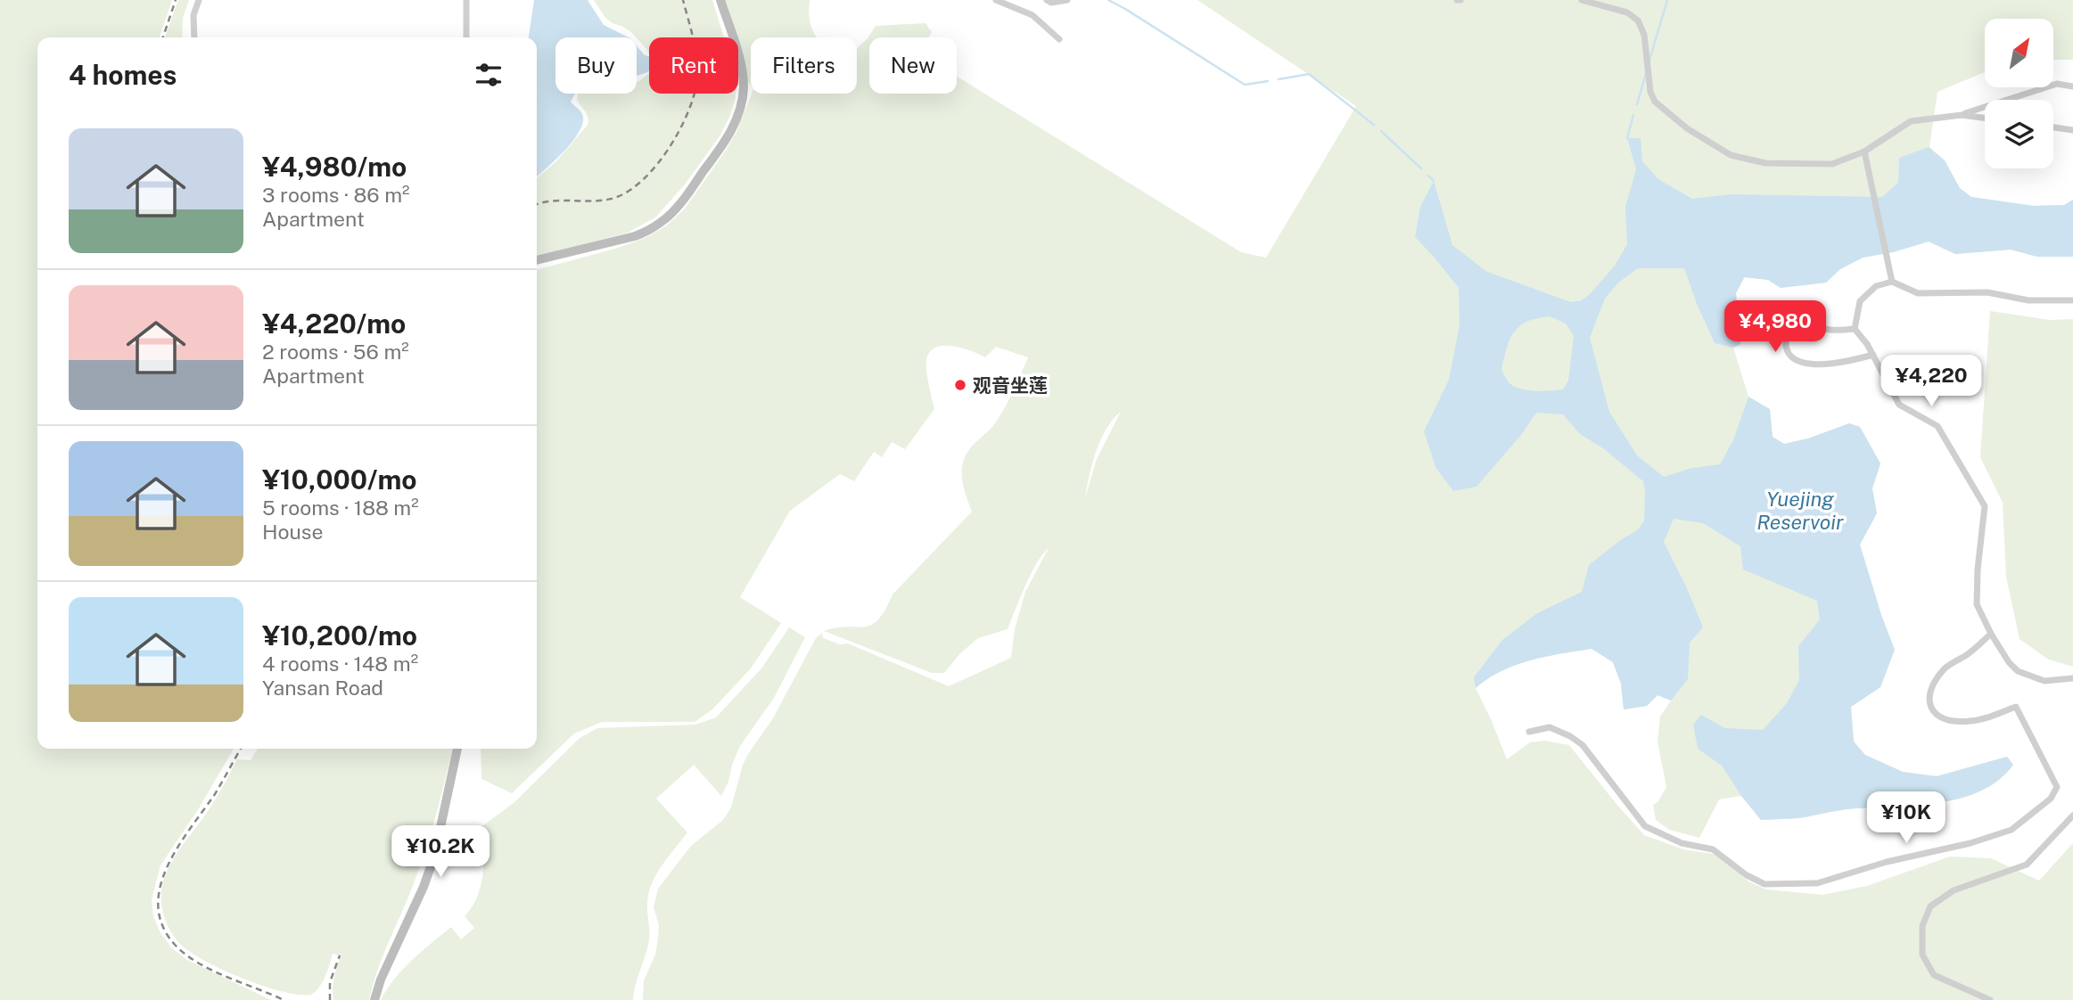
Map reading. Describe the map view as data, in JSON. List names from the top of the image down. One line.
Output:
{"water":["Yuejing Reservoir"],"places":["观音坐莲"],"north":"top right","page":{"chip":["Buy","Rent","Filters","New"],"heading":"4 homes","list":[{"name":"¥4,980/mo","note":"3 rooms · 86 m² · Apartment"},{"name":"¥4,220/mo","note":"2 rooms · 56 m² · Apartment"},{"name":"¥10,000/mo","note":"5 rooms · 188 m² · House"},{"name":"¥10,200/mo","note":"4 rooms · 148 m² · Yansan Road"}],"price":["¥4,980","¥4,220","¥10K","¥10.2K"]}}
